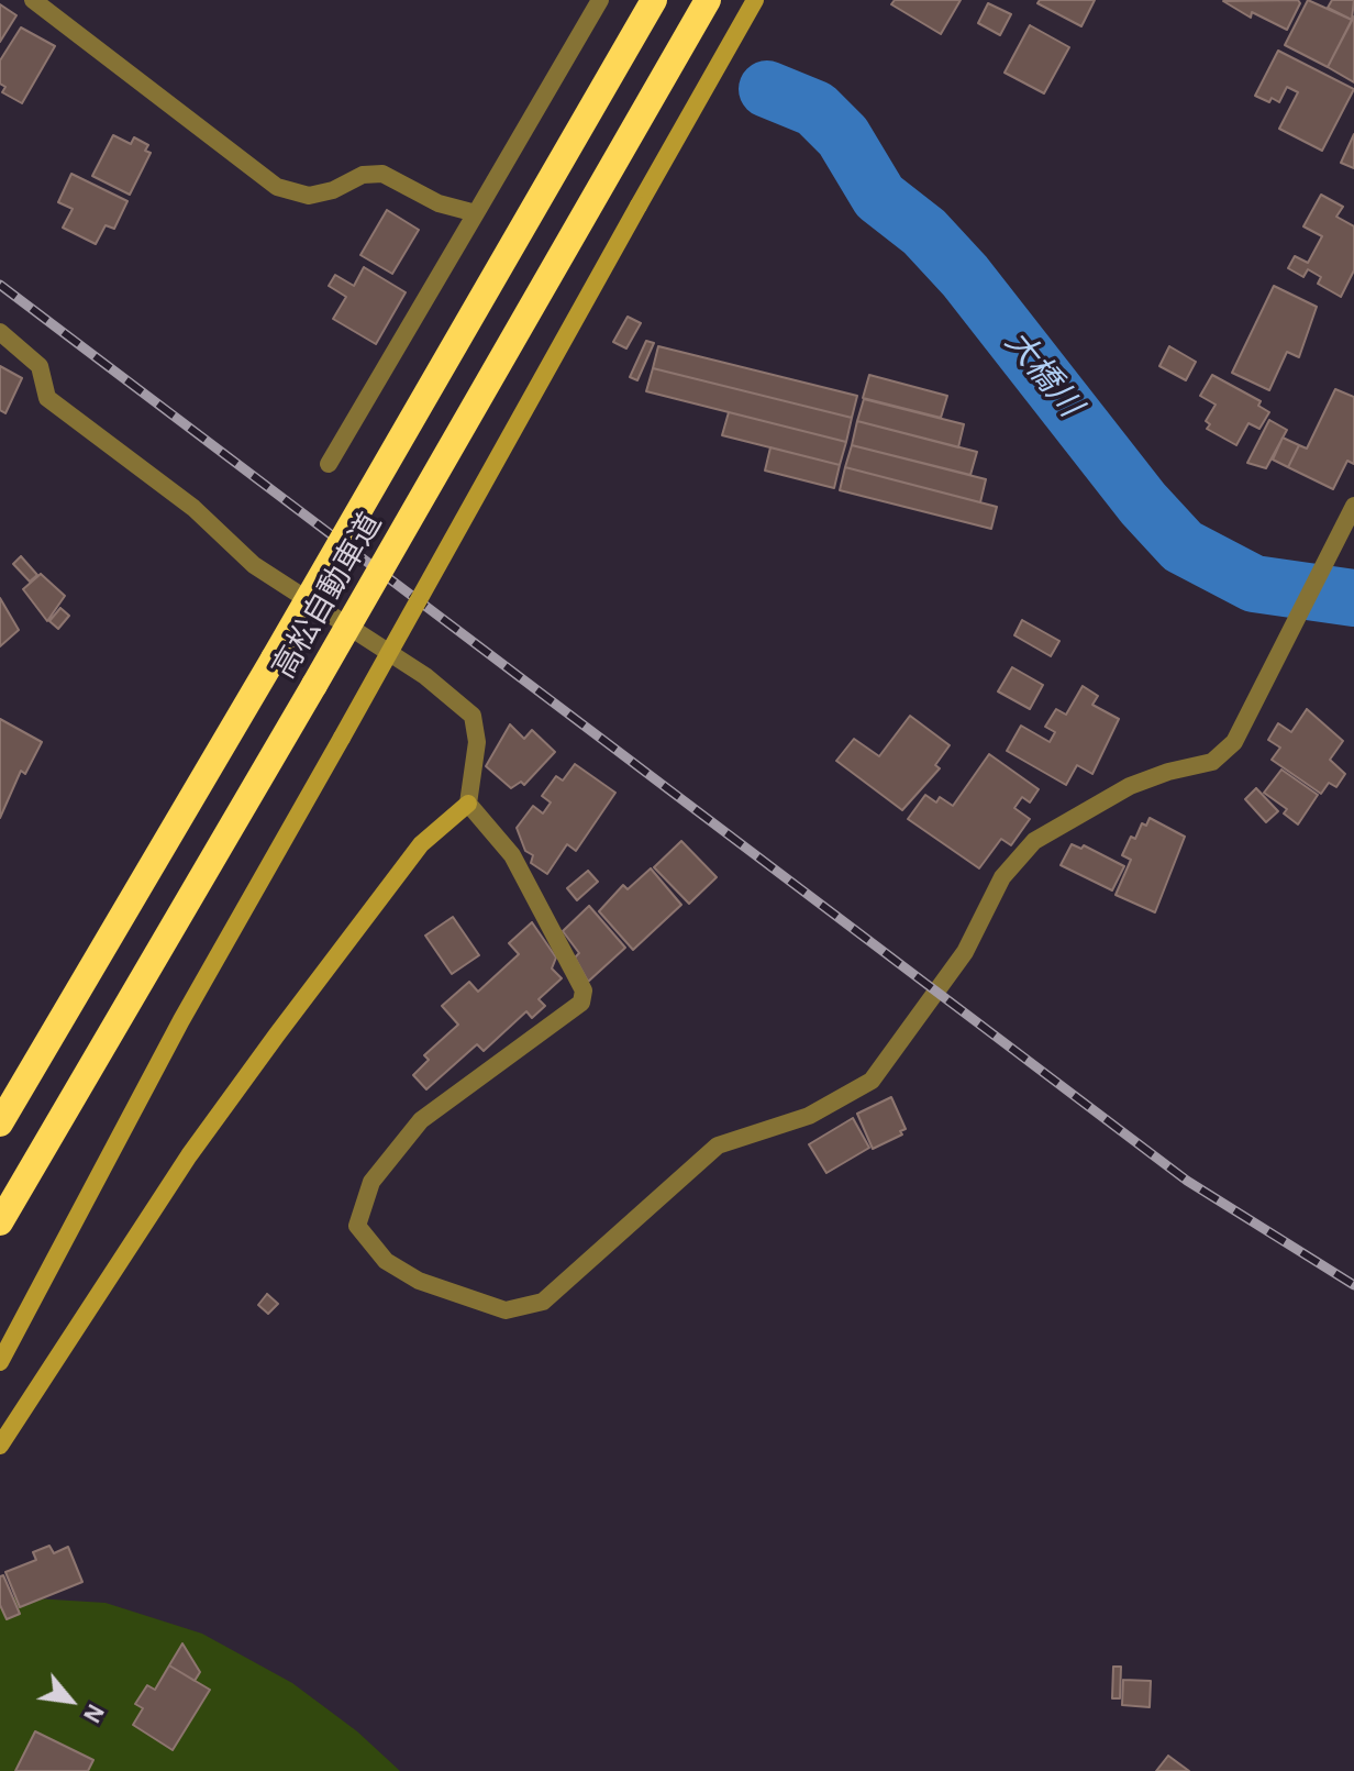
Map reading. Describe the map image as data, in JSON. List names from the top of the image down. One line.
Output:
{"streets":{"highway":["高松自動車道"]},"water":["大橋川"],"north":"bottom right"}
